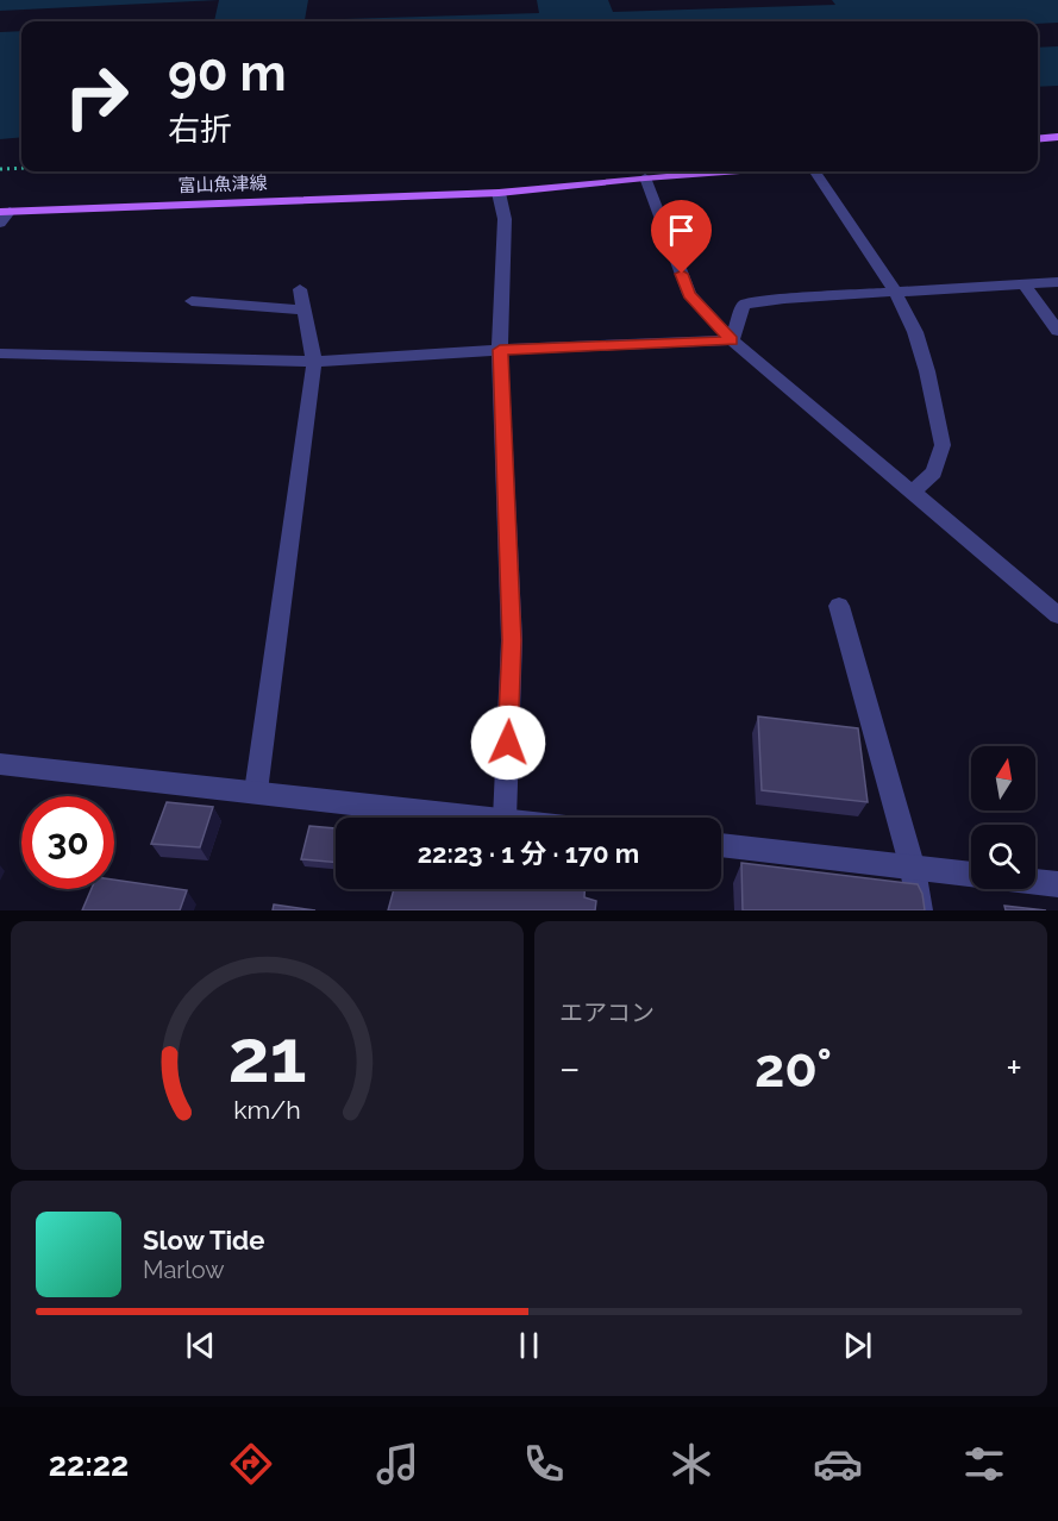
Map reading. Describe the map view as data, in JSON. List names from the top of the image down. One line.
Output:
{"streets":{"main road":["富山魚津線"]},"north":"top","page":{"turn":["90 m","右折"],"limit":"30","trip":"22:23 · 1 分 · 170 m","tile":"エアコン","heat":["−","20°","+"],"song":["Slow Tide","Marlow"],"tabs":"22:22","gauge":["21","km/h"]}}
